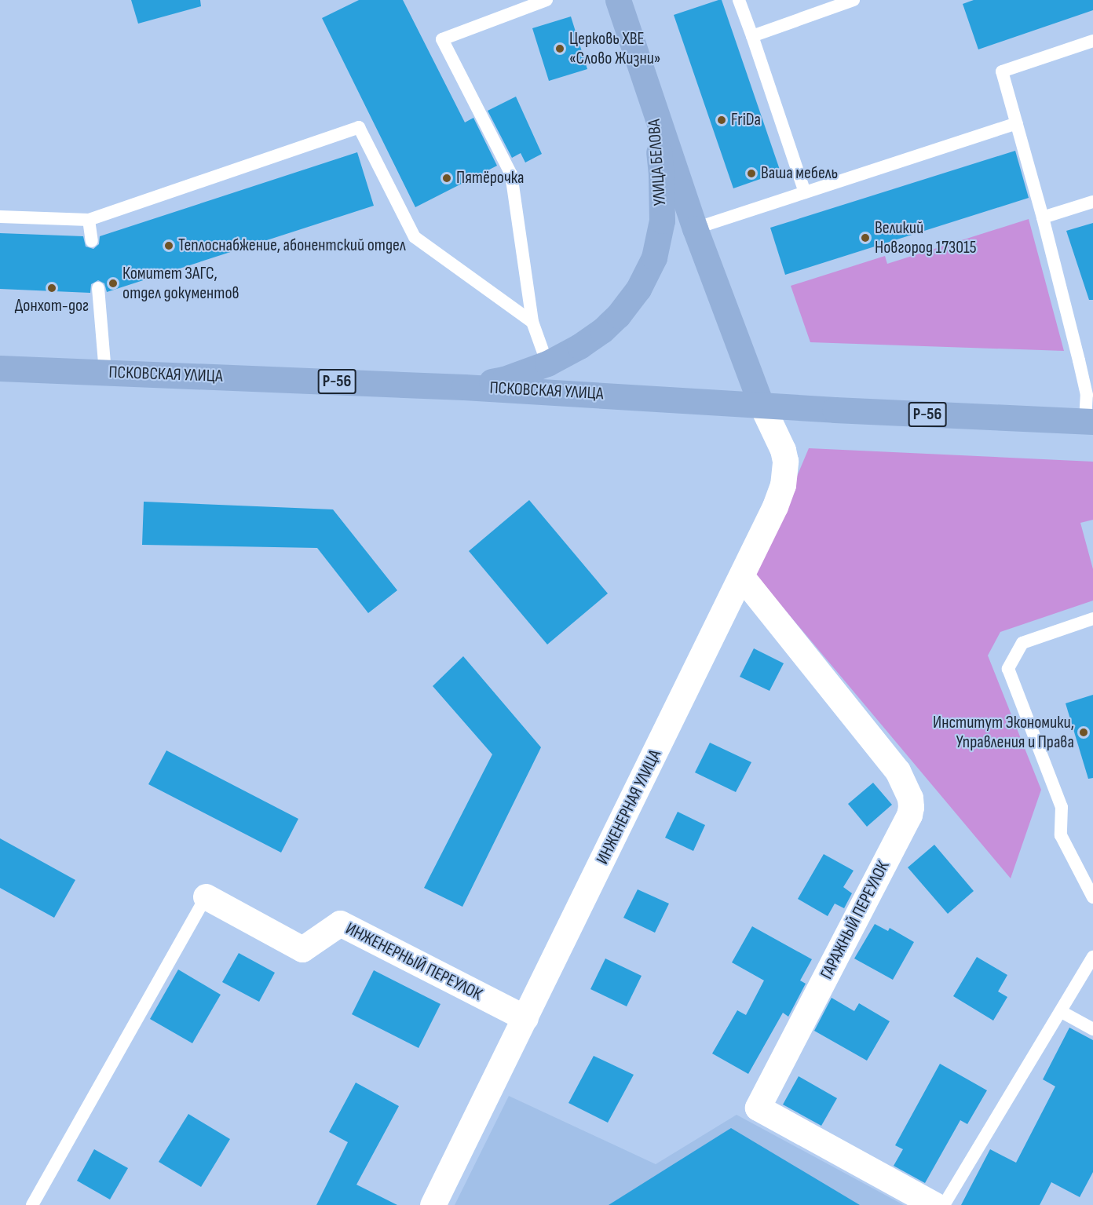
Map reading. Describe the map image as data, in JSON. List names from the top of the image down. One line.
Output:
{"streets":{"main road":["УЛИЦА БЕЛОВА","ПСКОВСКАЯ УЛИЦА","Р-56"],"street":["ИНЖЕНЕРНАЯ УЛИЦА","ГАРАЖНЫЙ ПЕРЕУЛОК","ИНЖЕНЕРНЫЙ ПЕРЕУЛОК"]},"crossings":[["УЛИЦА БЕЛОВА","ПСКОВСКАЯ УЛИЦА"],["УЛИЦА БЕЛОВА","ИНЖЕНЕРНАЯ УЛИЦА"],["ПСКОВСКАЯ УЛИЦА","ИНЖЕНЕРНАЯ УЛИЦА"],["ИНЖЕНЕРНАЯ УЛИЦА","ГАРАЖНЫЙ ПЕРЕУЛОК"],["ИНЖЕНЕРНАЯ УЛИЦА","ИНЖЕНЕРНЫЙ ПЕРЕУЛОК"]],"places":["Церковь ХВЕ «Слово Жизни»","FriDa","Ваша мебель","Пятёрочка","Великий Новгород 173015","Теплоснабжение, абонентский отдел","Комитет ЗАГС, отдел документов","Донхот-дог","Институт Экономики, Управления и Права"]}
